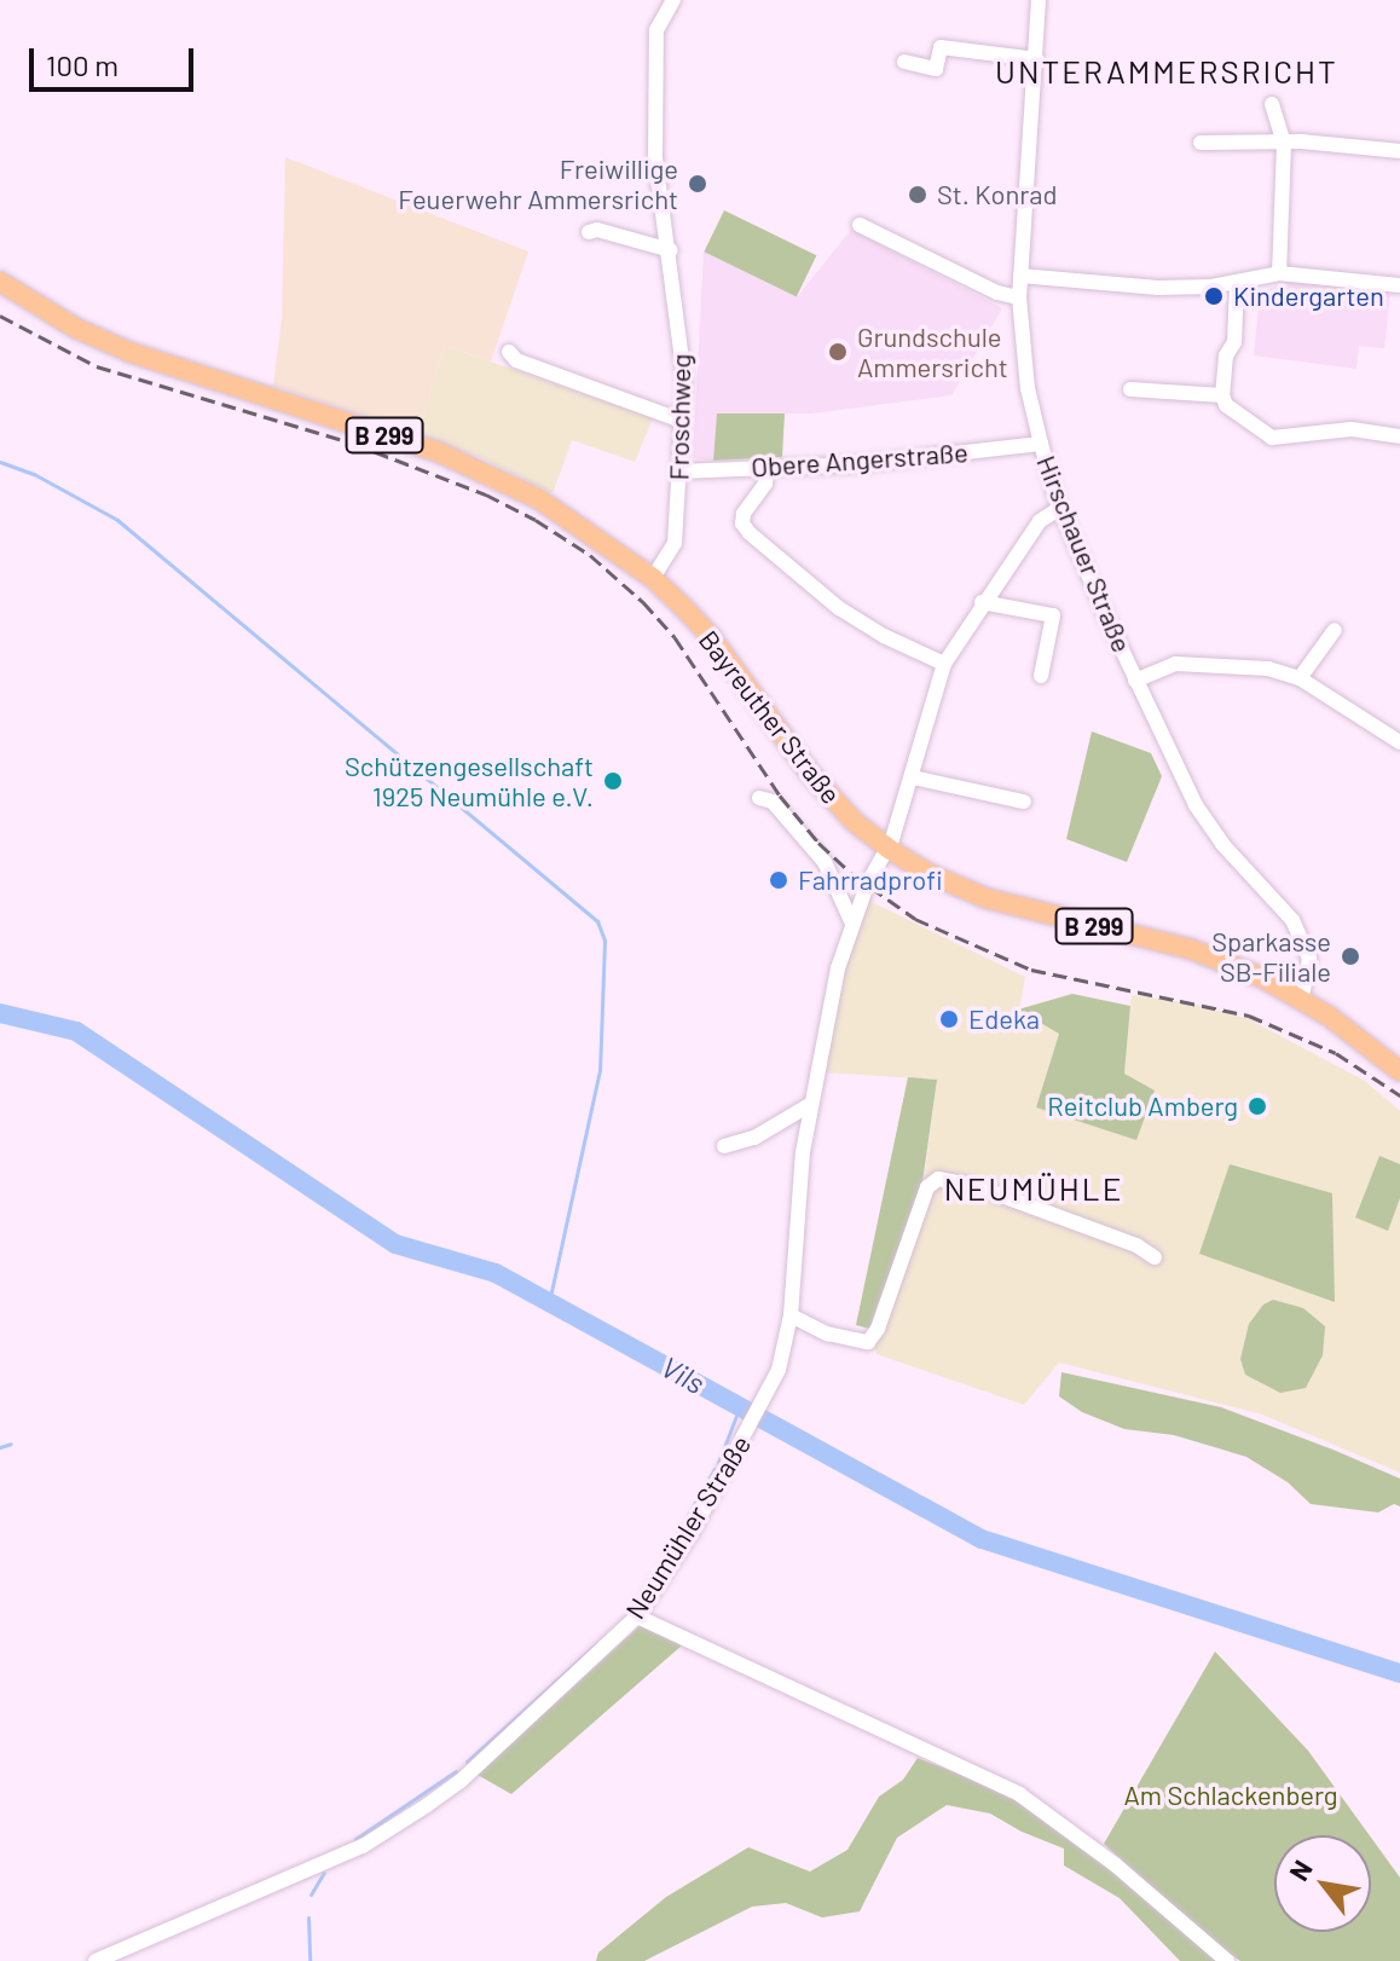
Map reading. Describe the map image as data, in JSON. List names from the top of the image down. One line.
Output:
{"streets":{"main road":["B 299","Bayreuther Straße"],"street":["Froschweg","Obere Angerstraße","Hirschauer Straße","Neumühler Straße"]},"crossings":[["Froschweg","Obere Angerstraße"],["Froschweg","Bayreuther Straße"],["Obere Angerstraße","Hirschauer Straße"],["Hirschauer Straße","Bayreuther Straße"],["Hirschauer Straße","Neumühler Straße"],["Bayreuther Straße","Neumühler Straße"]],"districts":["UNTERAMMERSRICHT","NEUMÜHLE"],"water":["Vils"],"parks":["Am Schlackenberg"],"places":["Freiwillige Feuerwehr Ammersricht","St. Konrad","Kindergarten","Grundschule Ammersricht","Schützengesellschaft 1925 Neumühle e.V.","Fahrradprofi","Sparkasse SB-Filiale","Edeka","Reitclub Amberg"],"scale_bar":"100 m","north":"top left"}
